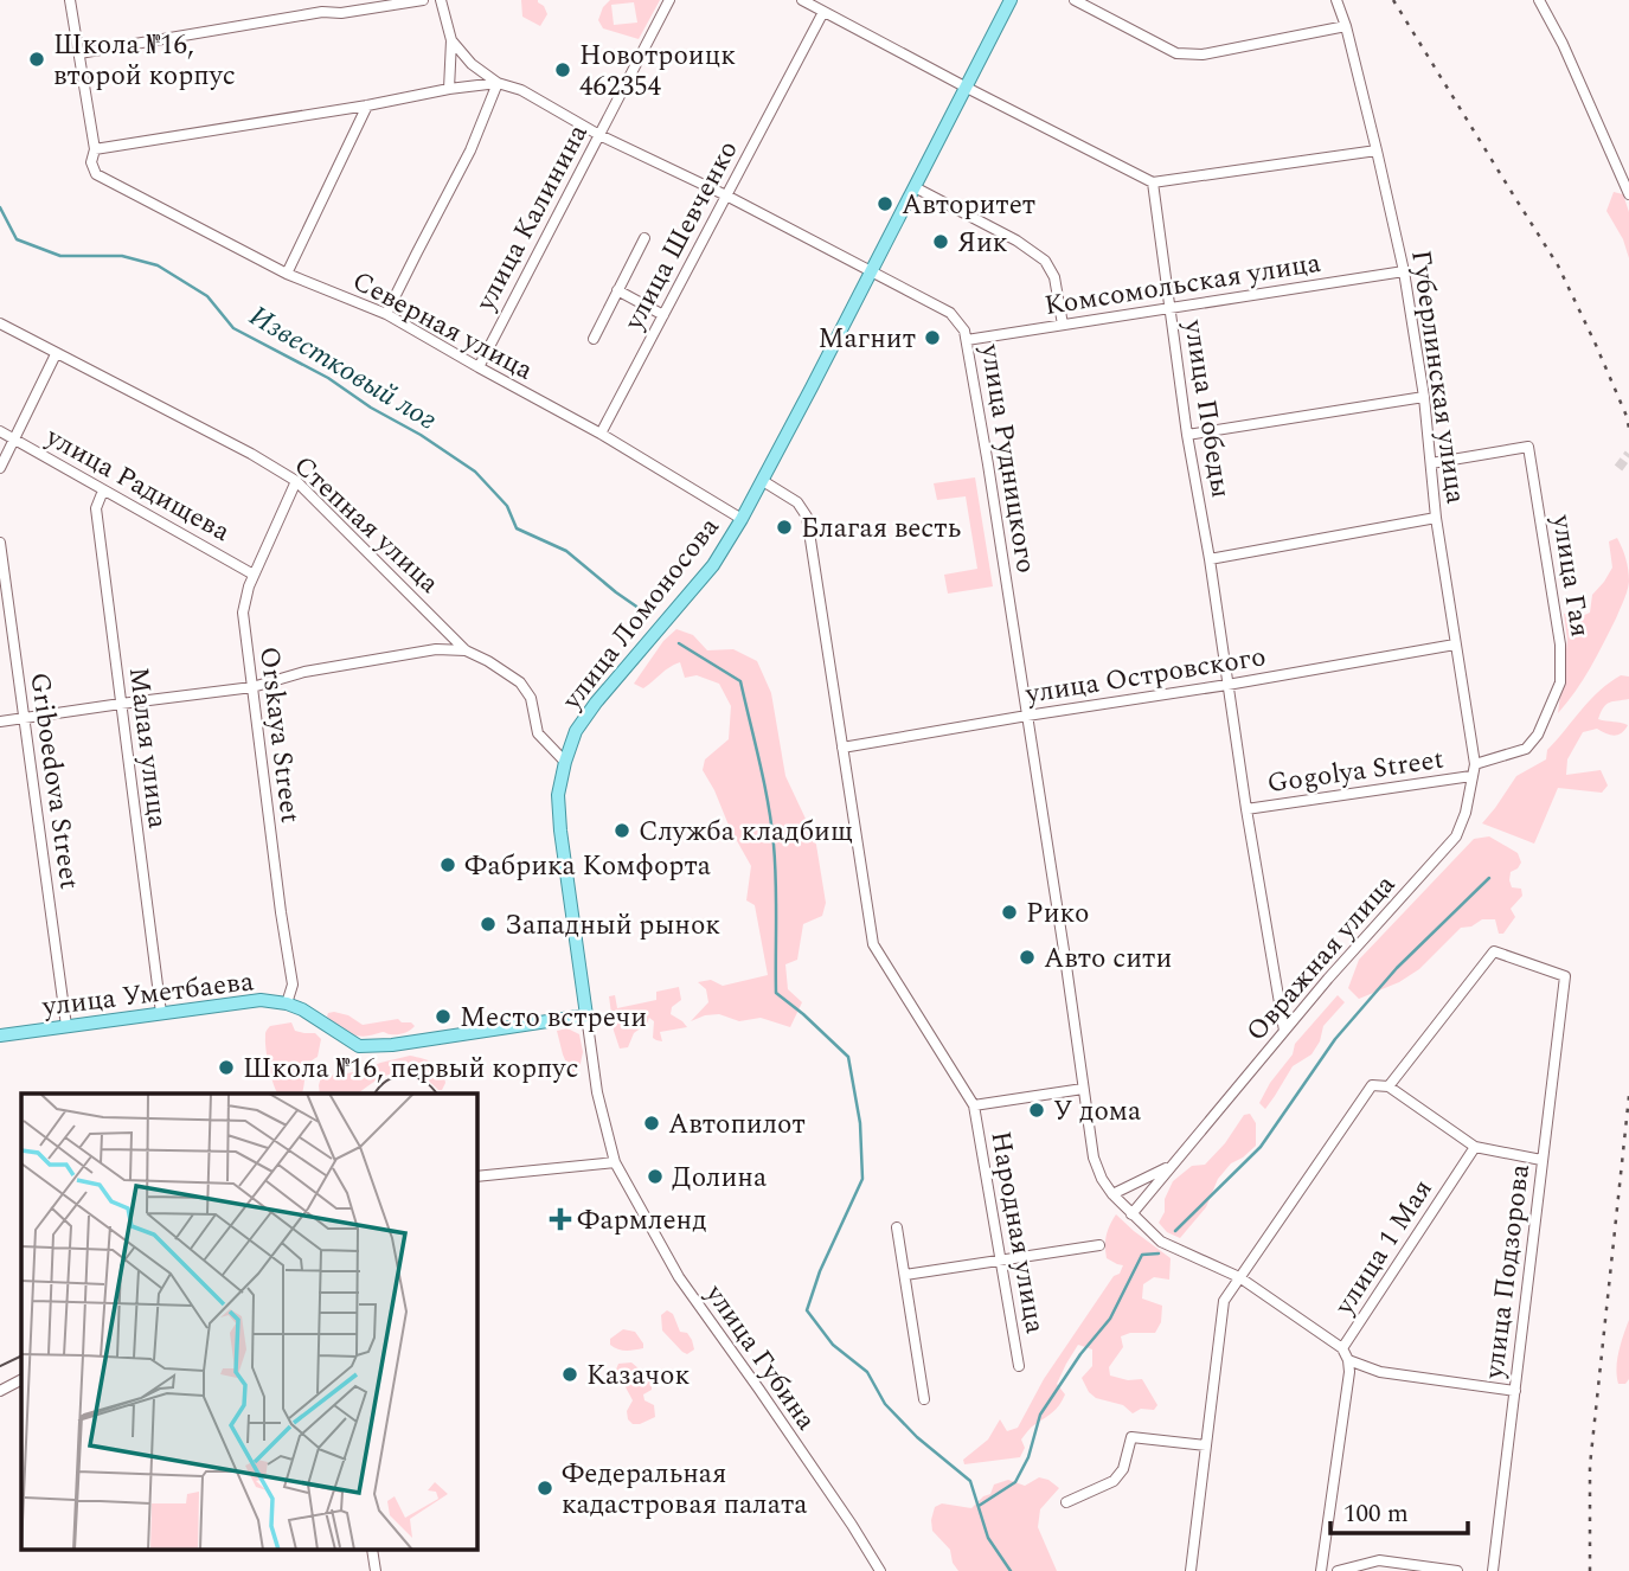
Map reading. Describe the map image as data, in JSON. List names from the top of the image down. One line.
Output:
{"streets":{"main road":["улица Ломоносова","улица Уметбаева"],"street":["улица Калинина","улица Шевченко","Комсомольская улица","Северная улица","Губерлинская улица","улица Победы","улица Рудницкого","улица Радищева","Степная улица","улица Гая","улица Островского","Orskaya Street","Малая улица","Gogolya Street","Griboedova Street","Овражная улица","Народная улица","улица 1 Мая","улица Подзорова","улица Губина"]},"crossings":[["улица Калинина","Северная улица"],["улица Калинина","улица Рудницкого"],["улица Шевченко","Северная улица"],["улица Шевченко","улица Рудницкого"],["Комсомольская улица","Губерлинская улица"],["Комсомольская улица","улица Победы"],["Комсомольская улица","улица Рудницкого"],["Северная улица","улица Рудницкого"],["Северная улица","улица Ломоносова"],["Губерлинская улица","улица Гая"],["Губерлинская улица","улица Островского"],["Губерлинская улица","Овражная улица"],["улица Победы","улица Островского"],["улица Победы","Gogolya Street"],["улица Победы","Овражная улица"],["улица Рудницкого","улица Ломоносова"],["улица Рудницкого","улица Островского"],["улица Рудницкого","Овражная улица"],["улица Рудницкого","улица 1 Мая"],["улица Радищева","Orskaya Street"],["улица Радищева","Малая улица"],["Степная улица","улица Ломоносова"],["Степная улица","Orskaya Street"],["улица Гая","Овражная улица"],["улица Ломоносова","улица Уметбаева"],["улица Ломоносова","улица Губина"],["Orskaya Street","улица Уметбаева"],["Малая улица","улица Уметбаева"],["Gogolya Street","Овражная улица"],["Griboedova Street","улица Уметбаева"]],"water":["Известковый лог"],"places":{"other":["Школа №16, второй корпус","Новотроицк 462354","Авторитет","Яик","Магнит","Благая весть","Служба кладбищ","Фабрика Комфорта","Рико","Западный рынок","Авто сити","Место встречи","Школа №16, первый корпус","У дома","Автопилот","Долина","Казачок","Федеральная кадастровая палата"],"health":["Фармленд"]},"scale_bar":"100 m"}
